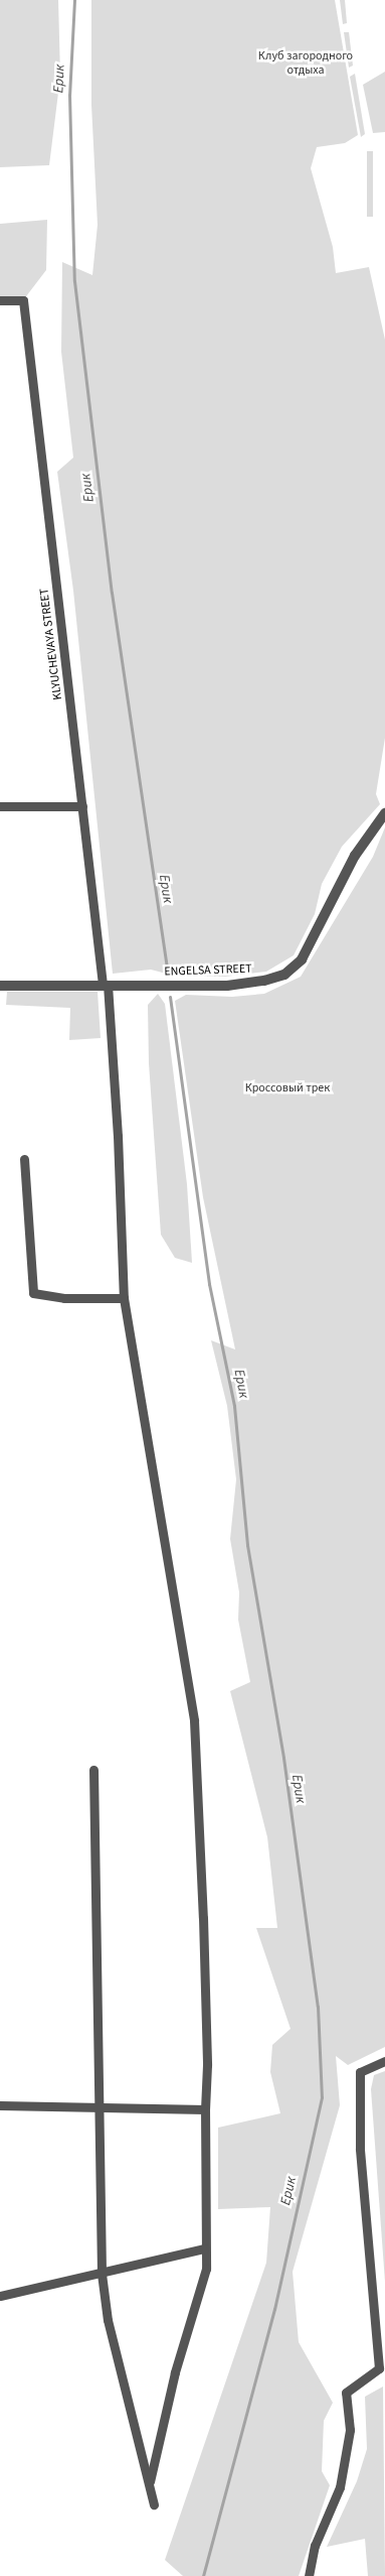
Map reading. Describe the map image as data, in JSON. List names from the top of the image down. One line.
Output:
{"streets":{"street":["KLYUCHEVAYA STREET","ENGELSA STREET"]},"crossings":[["KLYUCHEVAYA STREET","ENGELSA STREET"]],"water":["Ерик"],"parks":["Клуб загородного отдыха","Кроссовый трек"]}
